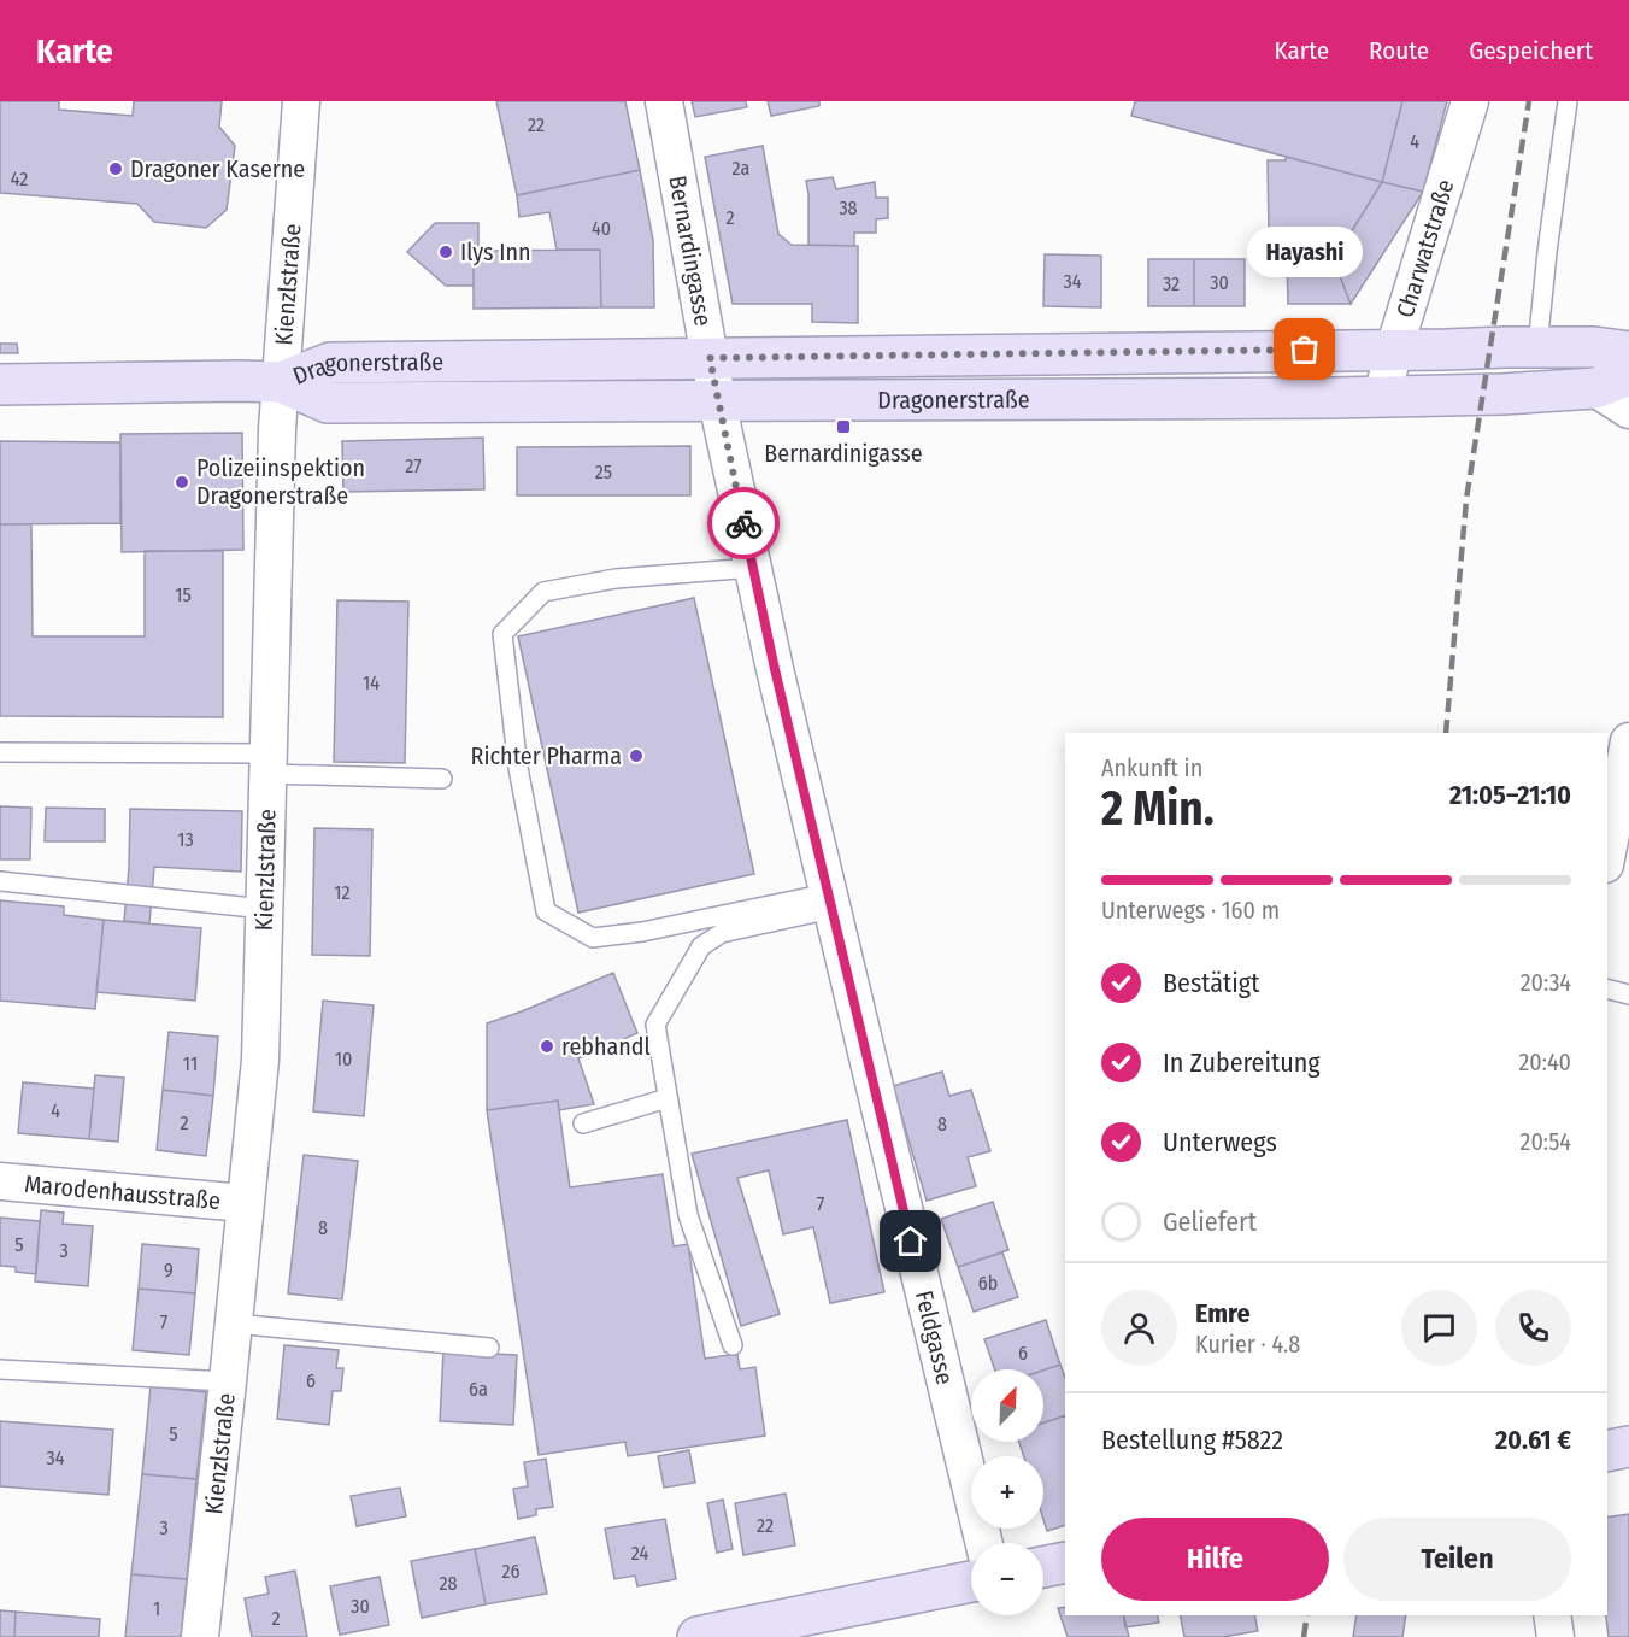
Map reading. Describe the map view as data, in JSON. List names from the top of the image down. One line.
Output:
{"streets":{"main road":["Dragonerstraße"],"street":["Charwatstraße","Bernardingasse","Kienzlstraße","Marodenhausstraße","Feldgasse"]},"crossings":[["Charwatstraße","Dragonerstraße"],["Bernardingasse","Dragonerstraße"],["Bernardingasse","Feldgasse"],["Kienzlstraße","Dragonerstraße"],["Kienzlstraße","Marodenhausstraße"],["Dragonerstraße","Feldgasse"]],"places":{"other":["Dragoner Kaserne","Ilys Inn","Hayashi","Polizeiinspektion Dragonerstraße","Richter Pharma","rebhandl"],"transit":["Bernardinigasse"]},"house_numbers":["22","4","2a","42","38","2","40","34","30","32","27","25","15","14","13","12","10","11","4","2","8","7","8","5","3","9","6b","7","6","6","6a","5","34","22","3","24","26","28","30","1","2"],"north":"top right","page":{"header":"Karte","nav":["Karte","Route","Gespeichert"],"bubble":"Hayashi","heading":["2 Min.","Ankunft in","21:05–21:10"],"panel":["Emre","Kurier · 4.8","Bestellung #5822","20.61 €"],"bar":"Unterwegs · 160 m","list":[["Bestätigt","20:34"],["In Zubereitung","20:40"],["Unterwegs","20:54"],"Geliefert"],"map_buttons":["+","−"],"buttons":["Hilfe","Teilen"]}}
